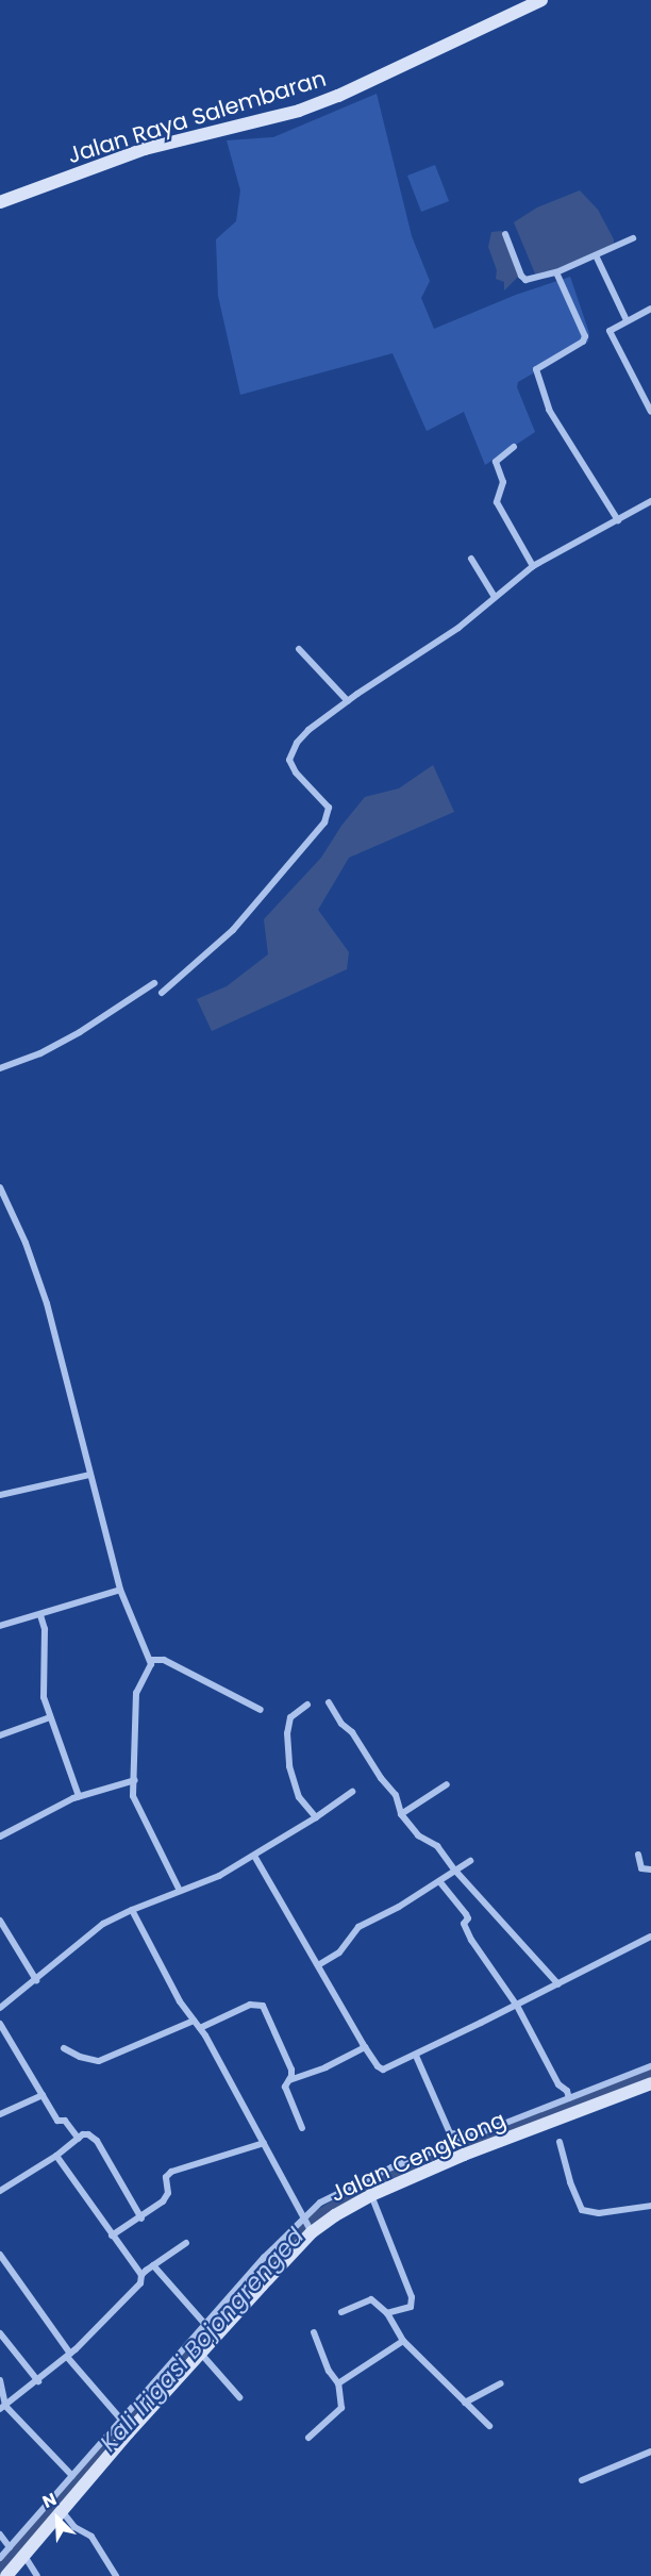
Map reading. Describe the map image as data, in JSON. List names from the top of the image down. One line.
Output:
{"streets":{"main road":["Jalan Raya Salembaran","Jalan Cengklong"]},"water":["Kali Irigasi Bojongrenged"],"north":"top left"}
